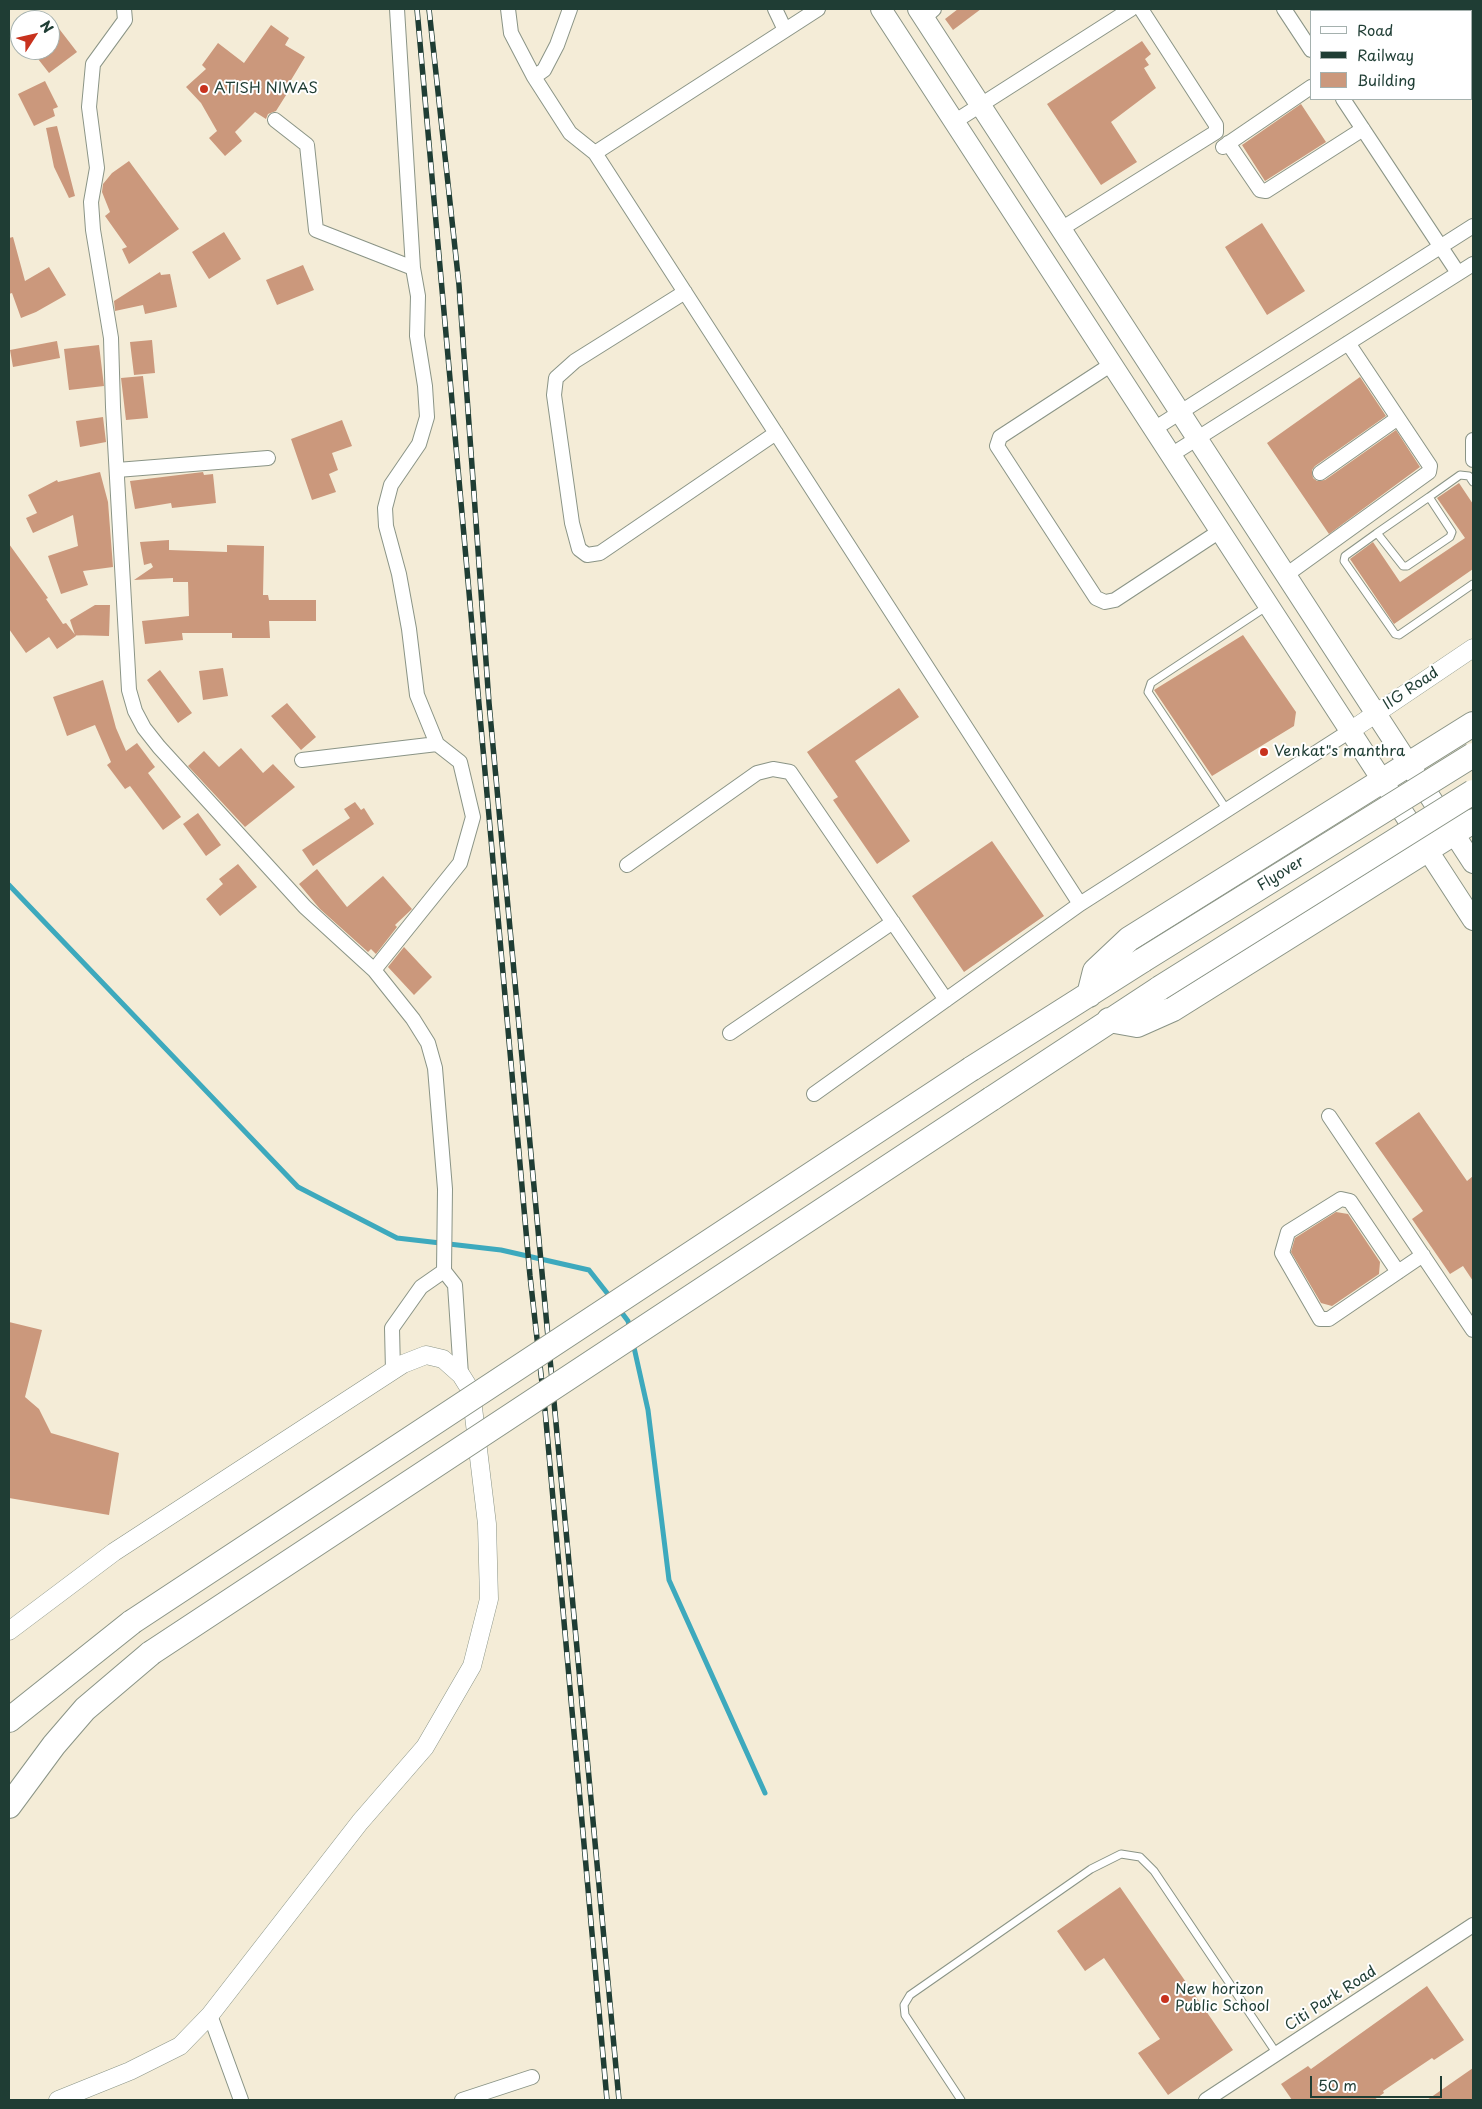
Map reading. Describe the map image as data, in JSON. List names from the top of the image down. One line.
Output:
{"streets":{"highway":["Flyover"],"street":["IIG Road","Citi Park Road"]},"places":["ATISH NIWAS","Venkat\"s manthra","New horizon Public School"],"legend":["Road","Railway","Building"],"scale_bar":"50 m","north":"top right"}
